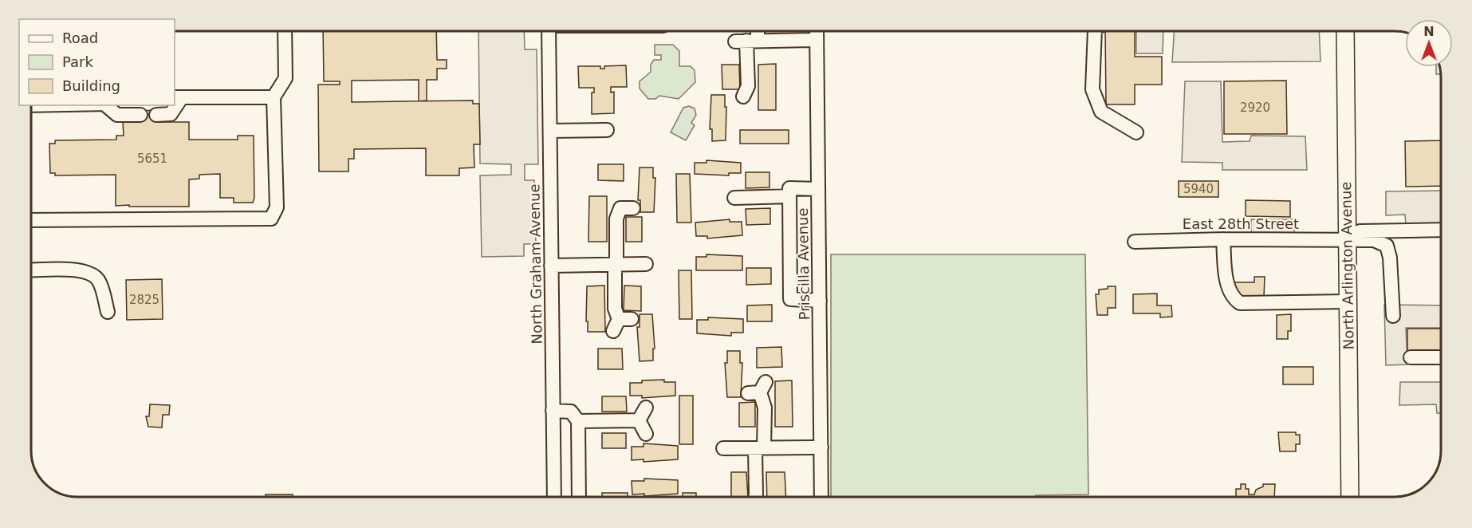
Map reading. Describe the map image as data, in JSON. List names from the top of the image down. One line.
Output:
{"streets":{"main road":["North Arlington Avenue"],"street":["East 28th Street","North Graham Avenue","Priscilla Avenue"]},"crossings":[["East 28th Street","North Arlington Avenue"]],"house_numbers":["2920","5651","5940","2825"],"legend":["Road","Park","Building"],"north":"top"}
